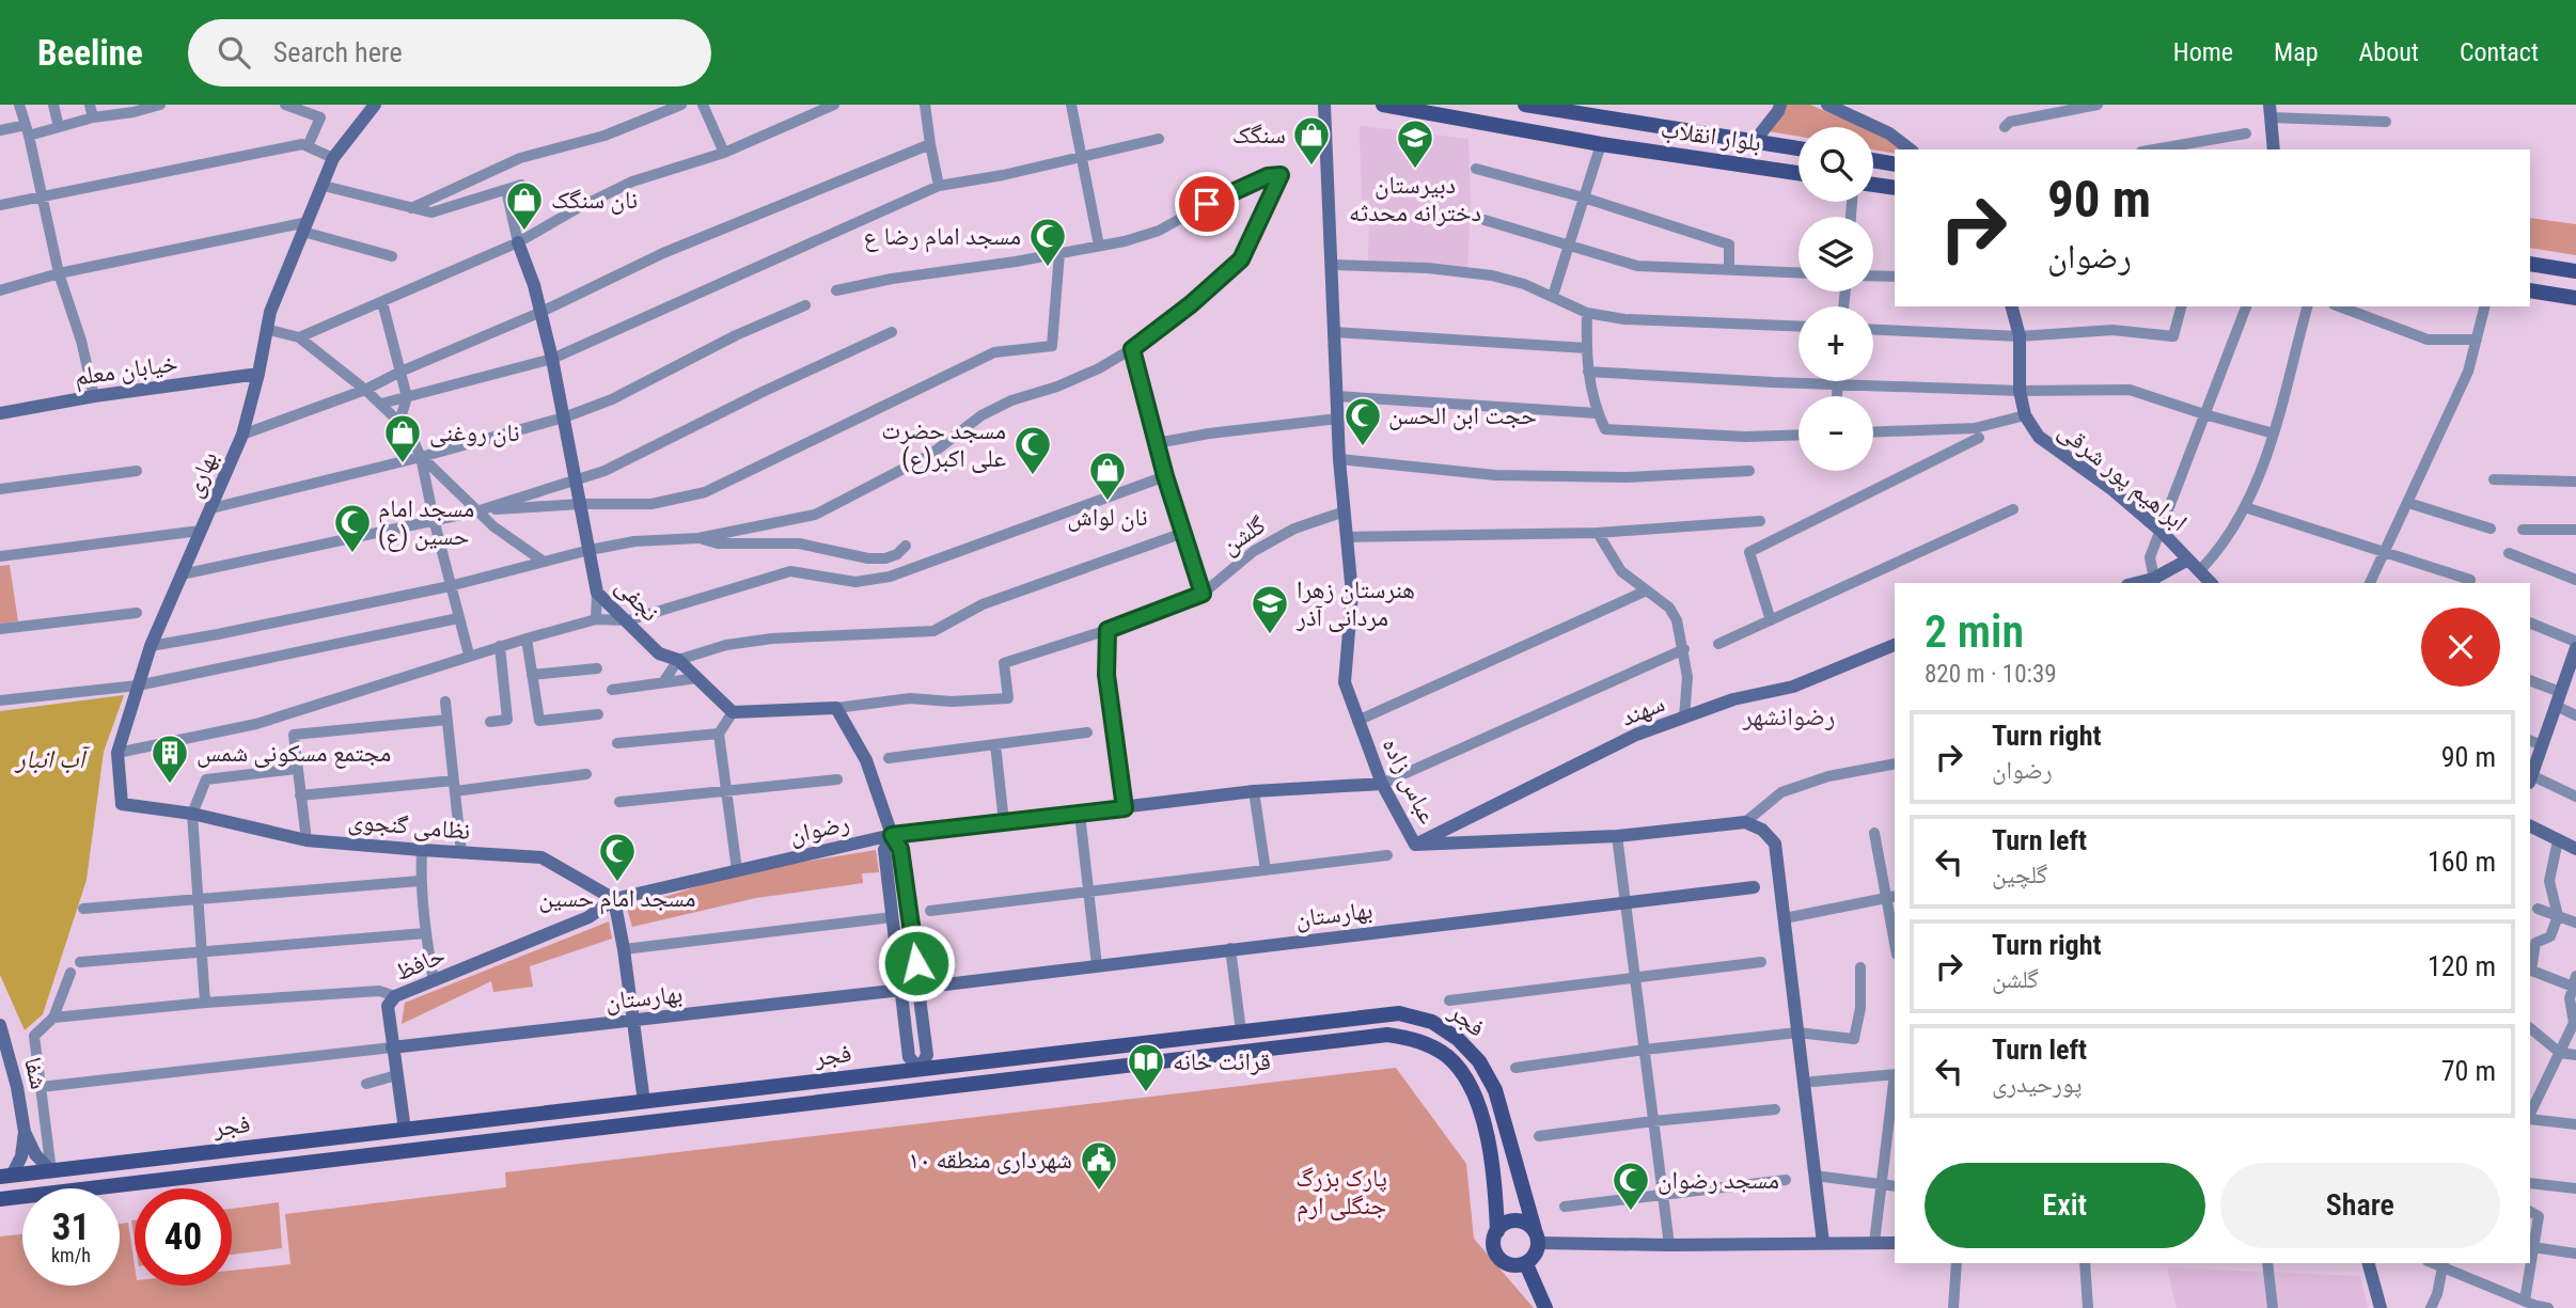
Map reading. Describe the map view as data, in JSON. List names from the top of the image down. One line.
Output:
{"streets":{"main road":["بلوار انقلاب","فجر"],"street":["خیابان معلم","بهاری","ابراهیم پور شرقی","گلشن","نجفی","سهند","عباس زاده","نظامی گنجوی","رضوان","بهارستان","حافظ","شفا"]},"crossings":[["خیابان معلم","بهاری"],["بهاری","نظامی گنجوی"],["گلشن","عباس زاده"],["سهند","عباس زاده"],["عباس زاده","رضوان"],["نظامی گنجوی","رضوان"],["رضوان","حافظ"],["بهارستان","حافظ"],["حافظ","فجر"]],"districts":["رضوانشهر"],"water":["آب انبار"],"parks":["پارک بزرگ جنگلی ارم"],"places":{"shop":["سنگک","نان سنگک","نان روغنی","نان لواش"],"school or university":["دبیرستان دخترانه محدثه","هنرستان زهرا مردانی آذر"],"mosque":["مسجد امام رضا ع","حجت ابن الحسن","مسجد حضرت علی اکبر(ع)","مسجد امام حسین (ع)","مسجد امام حسین","مسجد رضوان"],"building":["مجتمع مسکونی شمس"],"library":["قرائت خانه"],"public building":["شهرداری منطقه ۱۰"]},"page":{"header":"Beeline","search":"Search here","nav":["Home","Map","About","Contact"],"map_buttons":["+","−"],"turn":["90 m","رضوان"],"heading":["2 min","820 m · 10:39"],"list":[{"name":"Turn right","note":"رضوان","value":"90 m"},{"name":"Turn left","note":"گلچین","value":"160 m"},{"name":"Turn right","note":"گلشن","value":"120 m"},{"name":"Turn left","note":"پورحیدری","value":"70 m"}],"buttons":["Exit","Share"],"speed":"31 km/h","limit":"40"}}
